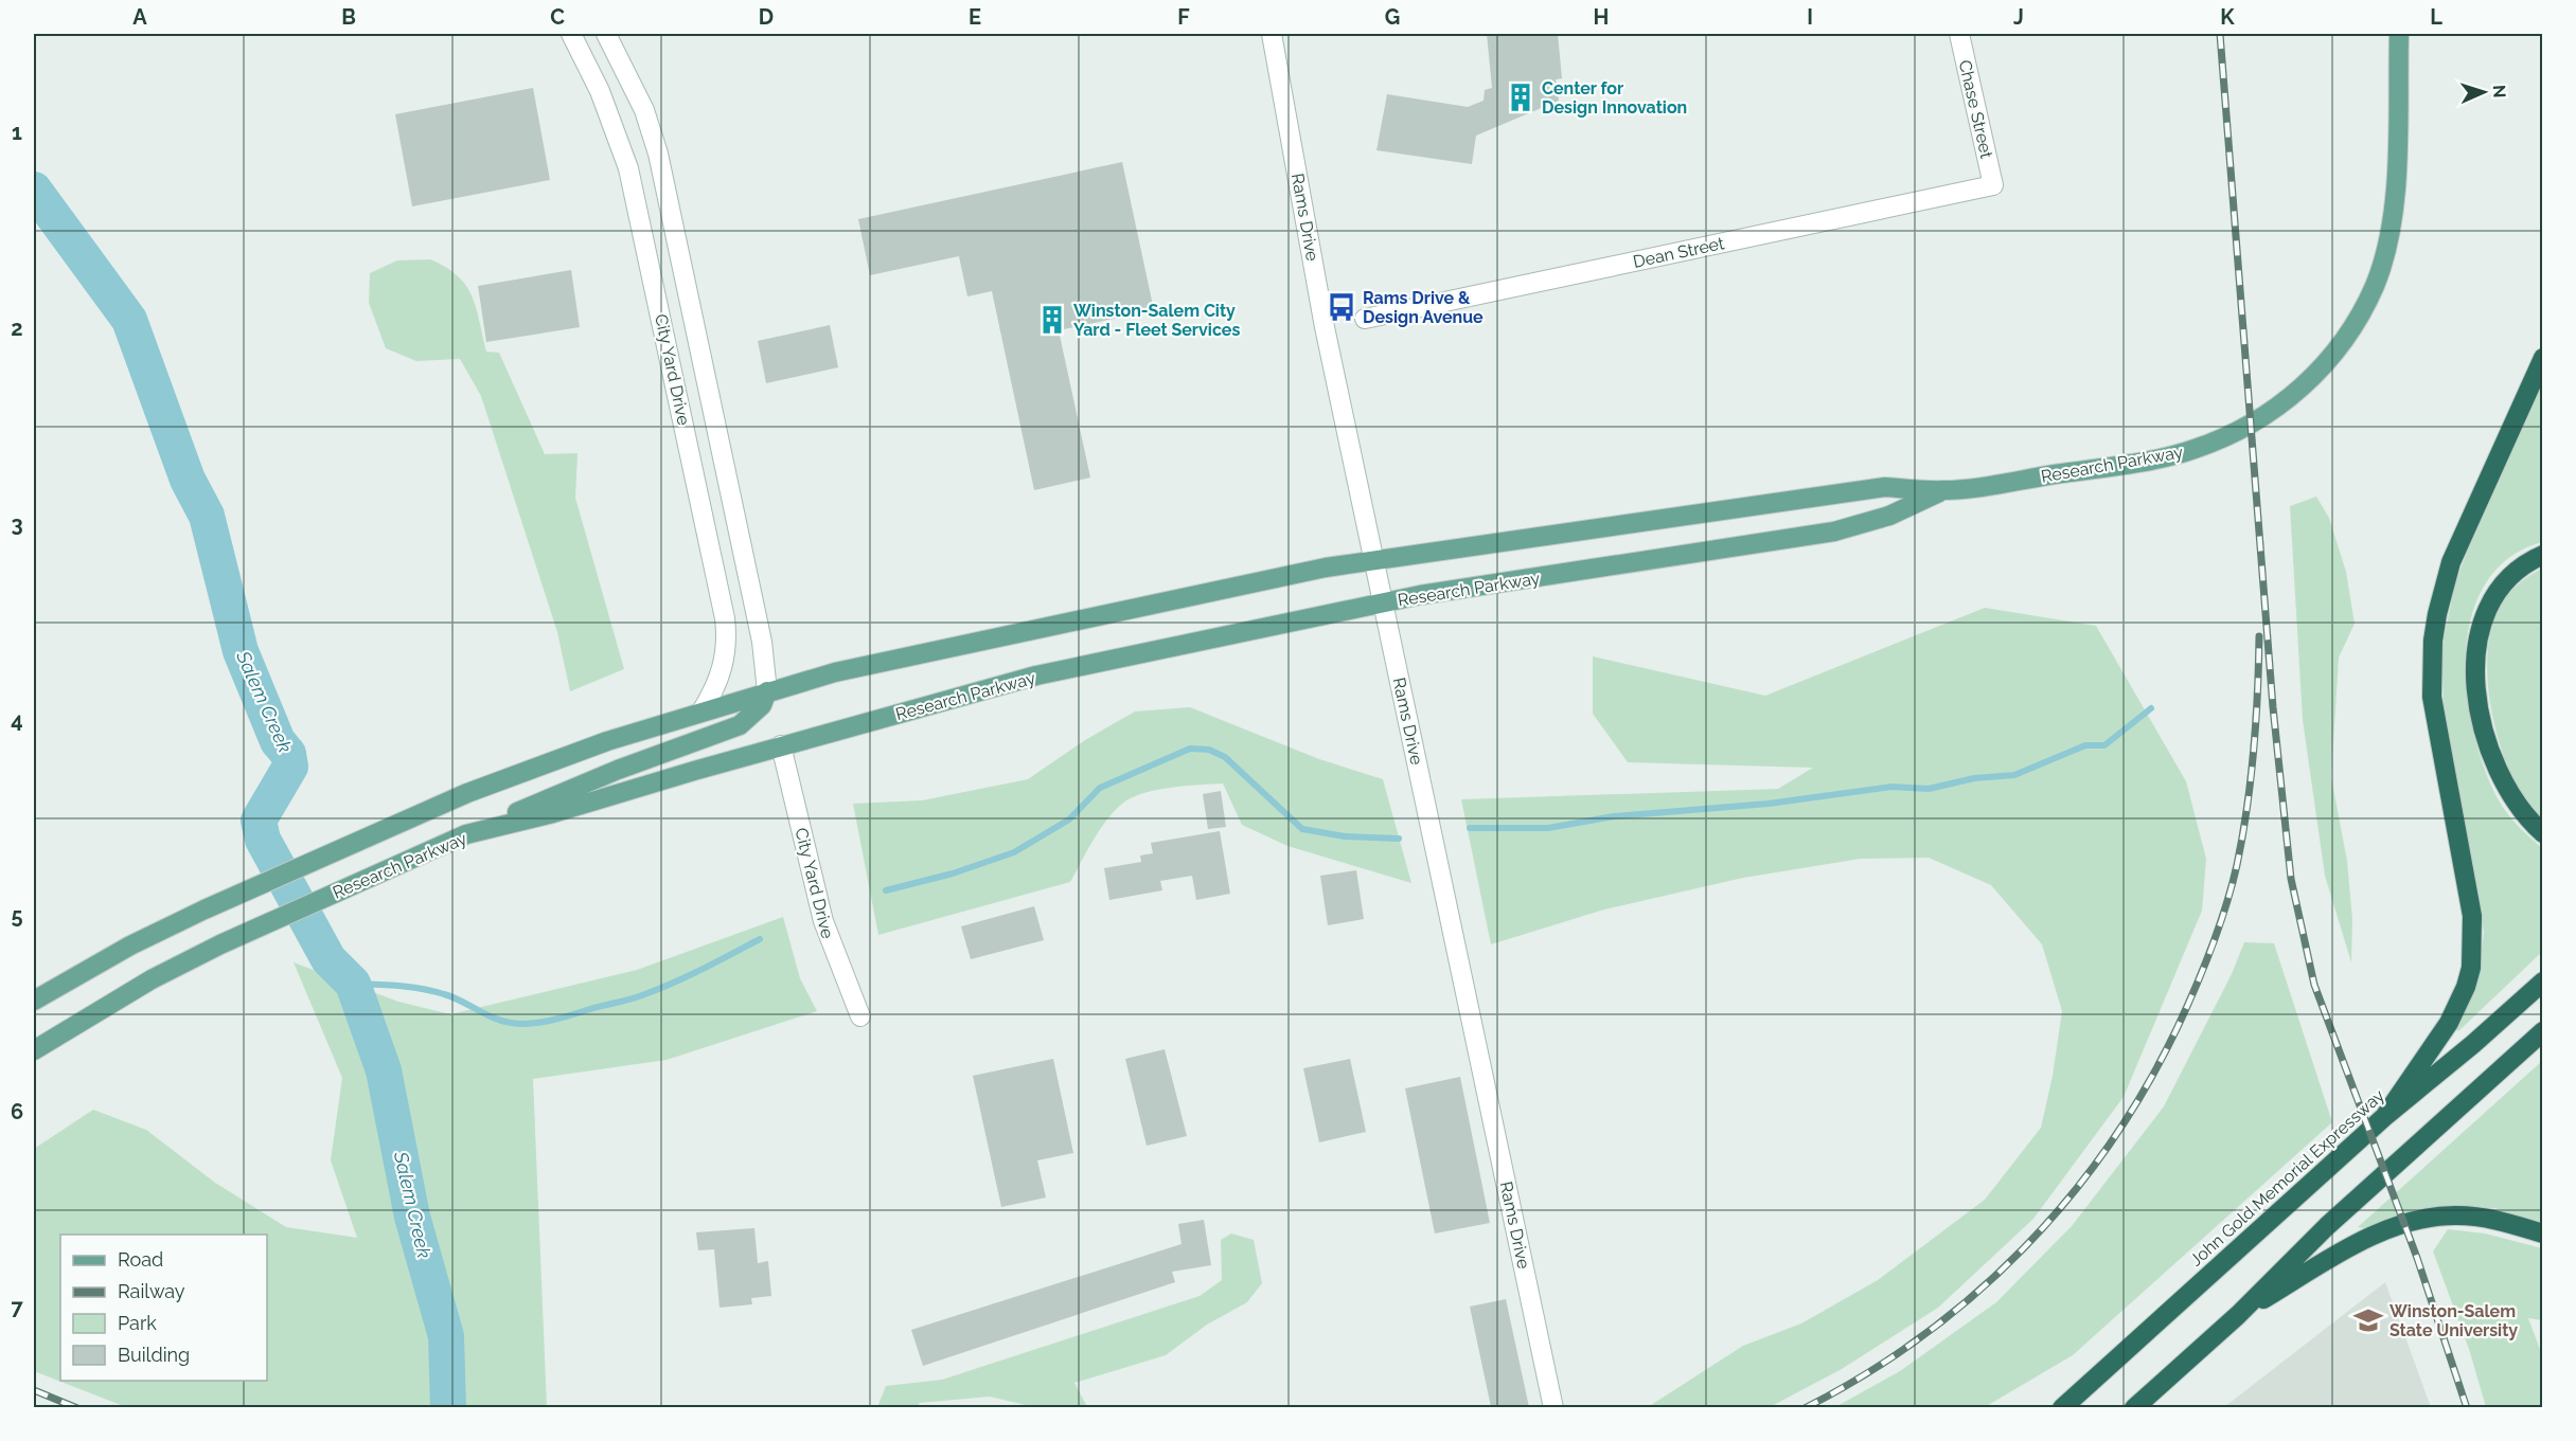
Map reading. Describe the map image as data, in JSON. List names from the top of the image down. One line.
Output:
{"streets":{"highway":["John Gold Memorial Expressway"],"main road":["Chase Street","Rams Drive","Dean Street","City Yard Drive","Research Parkway"]},"crossings":[["Chase Street","Dean Street"],["Rams Drive","Research Parkway"],["City Yard Drive","Research Parkway"]],"water":["Salem Creek"],"places":{"building":["Center for Design Innovation","Winston-Salem City Yard - Fleet Services"],"bus stop":["Rams Drive & Design Avenue"],"school or university":["Winston-Salem State University"]},"legend":["Road","Railway","Park","Building"],"north":"right","grid":{"columns":["A","B","C","D","E","F","G","H","I","J","K","L"],"rows":["1","2","3","4","5","6","7"]}}
